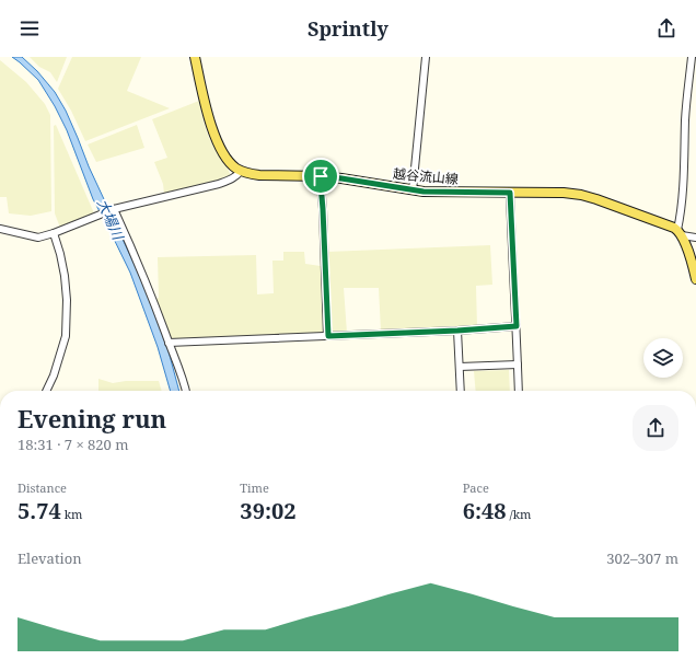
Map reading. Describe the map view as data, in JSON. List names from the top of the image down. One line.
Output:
{"streets":{"main road":["越谷流山線"]},"water":["大場川"],"page":{"header":"Sprintly","heading":["Evening run","18:31 · 7 × 820 m"],"stats":[["Distance","5.74 km"],["Time","39:02"],["Pace","6:48 /km"]],"chart":["Elevation","302–307 m"]}}
